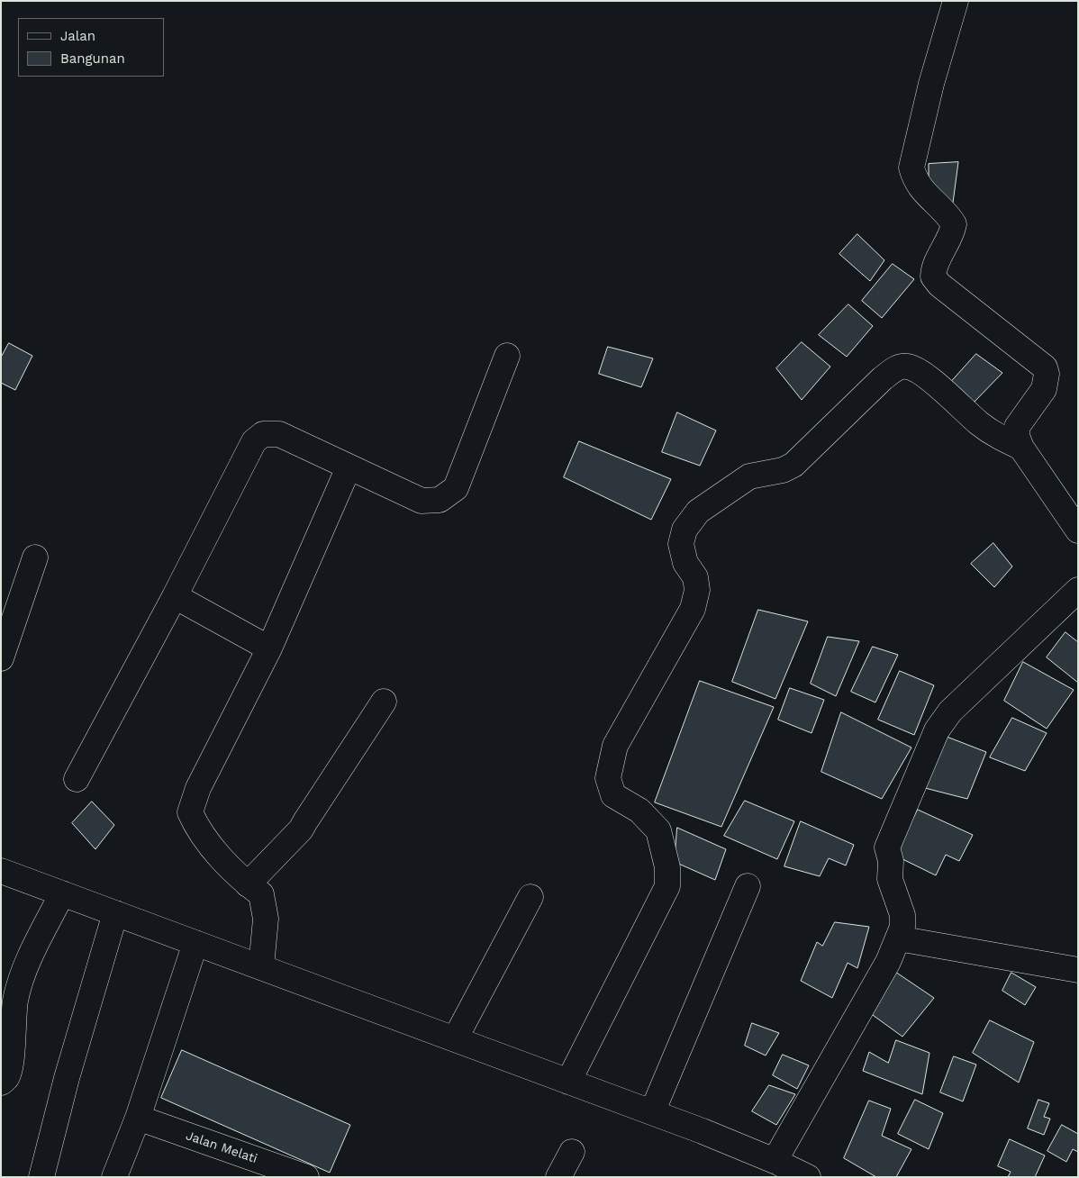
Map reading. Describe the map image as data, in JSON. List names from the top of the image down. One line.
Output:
{"streets":{"street":["Jalan Melati"]},"legend":["Jalan","Bangunan"]}
